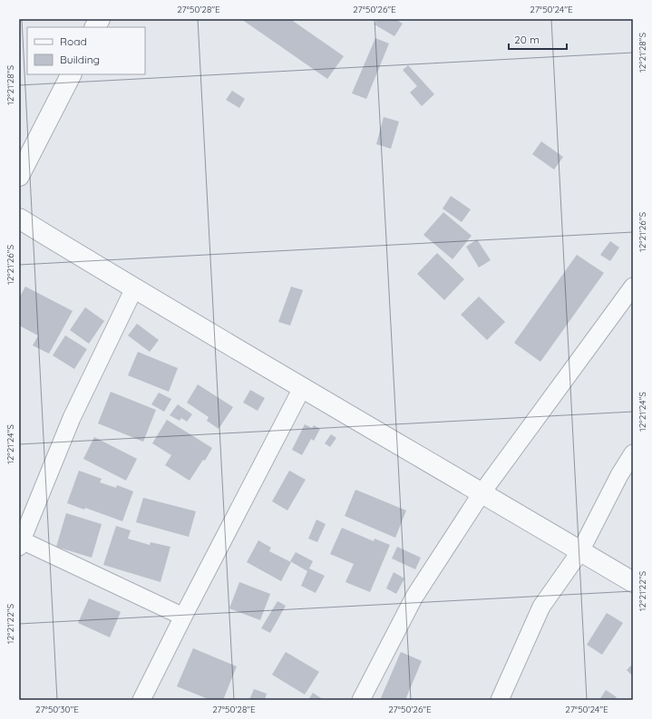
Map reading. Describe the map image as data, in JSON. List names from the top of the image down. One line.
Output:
{"legend":["Road","Building"],"scale_bar":"20 m","coordinates":["27°50'28\"E","27°50'26\"E","27°50'24\"E","12°21'28\"S","12°21'26\"S","12°21'24\"S","12°21'22\"S","27°50'30\"E"]}
